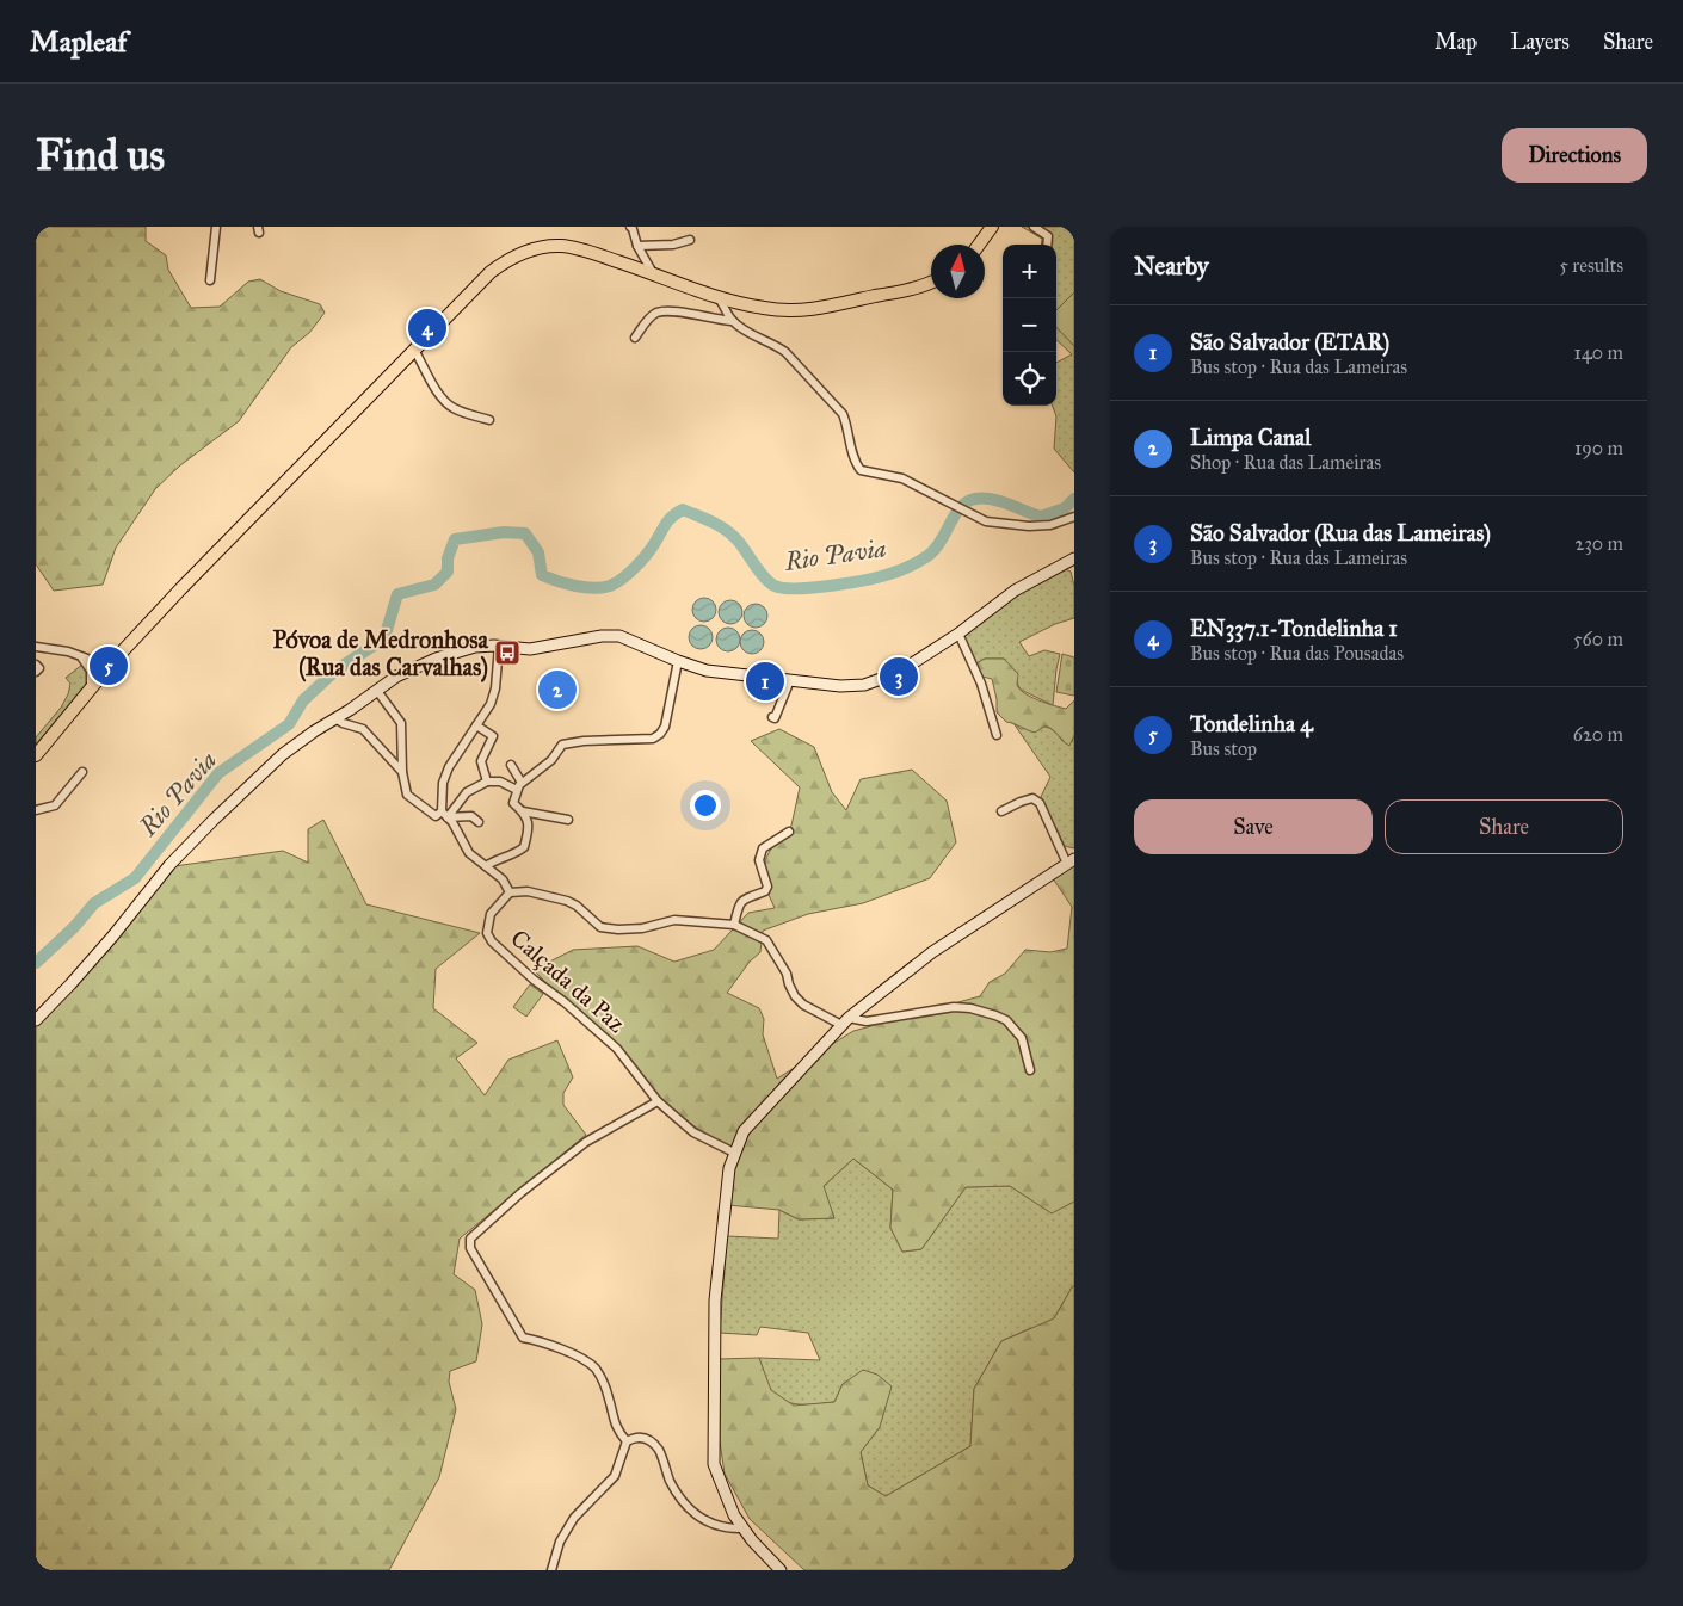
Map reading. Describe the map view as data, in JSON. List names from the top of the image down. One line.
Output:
{"streets":{"street":["Calçada da Paz"]},"water":["Rio Pavia"],"places":{"bus stop":["Póvoa de Medronhosa (Rua das Carvalhas)"]},"north":"top","page":{"header":"Mapleaf","nav":["Map","Layers","Share"],"buttons":["Directions",["Save","Share"]],"title":"Find us","heading":["Nearby","5 results"],"map_buttons":["+","−"],"list":[{"mark":"1","name":"São Salvador (ETAR)","note":"Bus stop · Rua das Lameiras","value":"140 m"},{"mark":"2","name":"Limpa Canal","note":"Shop · Rua das Lameiras","value":"190 m"},{"mark":"3","name":"São Salvador (Rua das Lameiras)","note":"Bus stop · Rua das Lameiras","value":"230 m"},{"mark":"4","name":"EN337.1-Tondelinha 1","note":"Bus stop · Rua das Pousadas","value":"560 m"},{"mark":"5","name":"Tondelinha 4","note":"Bus stop","value":"620 m"}],"pins":["4","5","3","1","2"]}}
